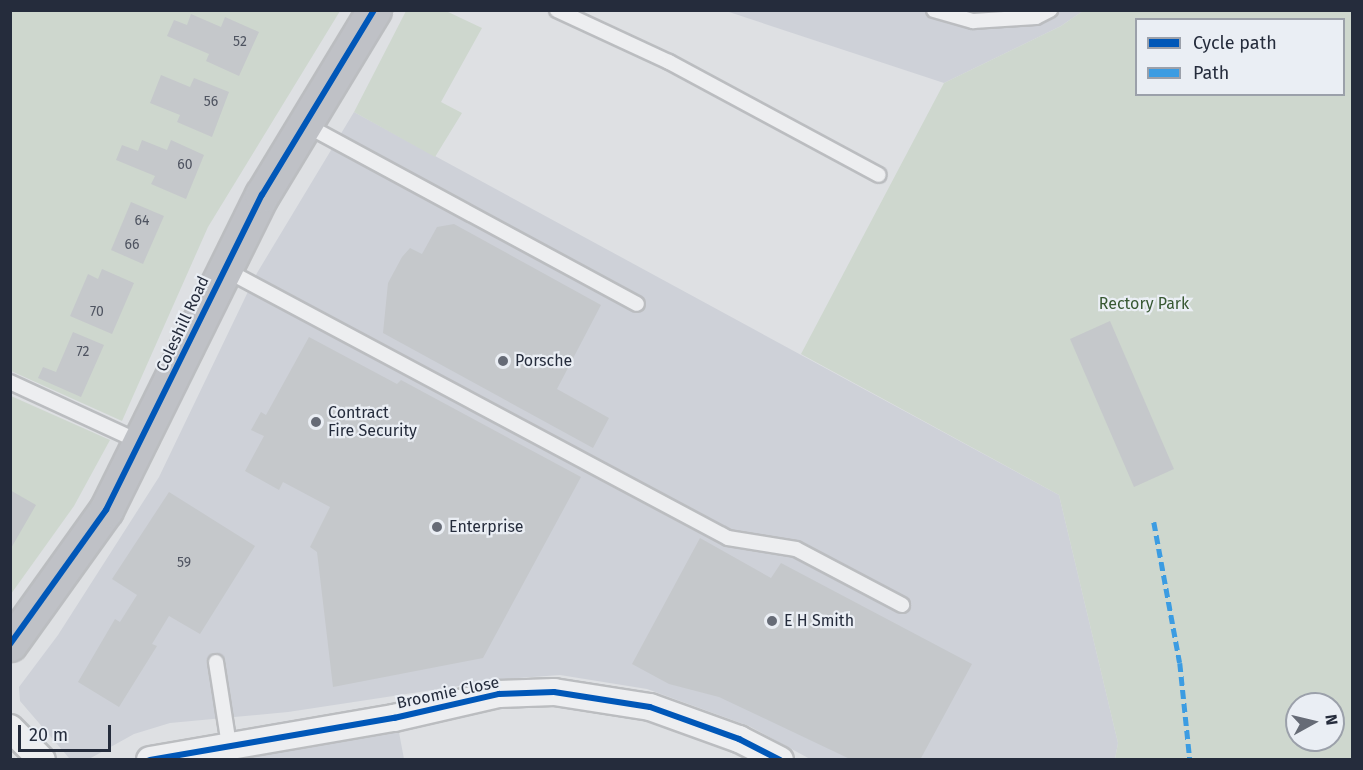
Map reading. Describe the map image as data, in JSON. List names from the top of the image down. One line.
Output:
{"streets":{"street":["Coleshill Road","Broomie Close"]},"parks":["Rectory Park"],"places":["Porsche","Contract Fire Security","Enterprise","E H Smith"],"house_numbers":["52","56","60","64","66","70","72","59"],"legend":["Cycle path","Path"],"scale_bar":"20 m","north":"right"}
